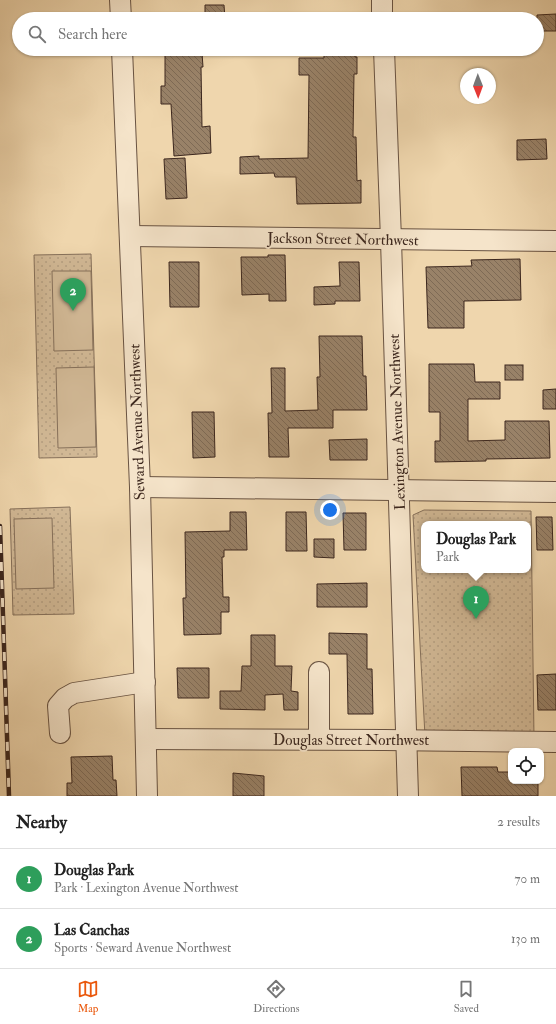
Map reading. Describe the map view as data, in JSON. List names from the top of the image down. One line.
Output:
{"streets":{"street":["Jackson Street Northwest","Seward Avenue Northwest","Lexington Avenue Northwest","Douglas Street Northwest"]},"crossings":[["Jackson Street Northwest","Seward Avenue Northwest"],["Jackson Street Northwest","Lexington Avenue Northwest"],["Seward Avenue Northwest","Douglas Street Northwest"],["Lexington Avenue Northwest","Douglas Street Northwest"]],"north":"bottom","page":{"search":"Search here","pins":["2","1"],"popup":["Douglas Park","Park"],"heading":["Nearby","2 results"],"list":[{"mark":"1","name":"Douglas Park","note":"Park · Lexington Avenue Northwest","value":"70 m"},{"mark":"2","name":"Las Canchas","note":"Sports · Seward Avenue Northwest","value":"130 m"}],"nav":["Map","Directions","Saved"]}}
